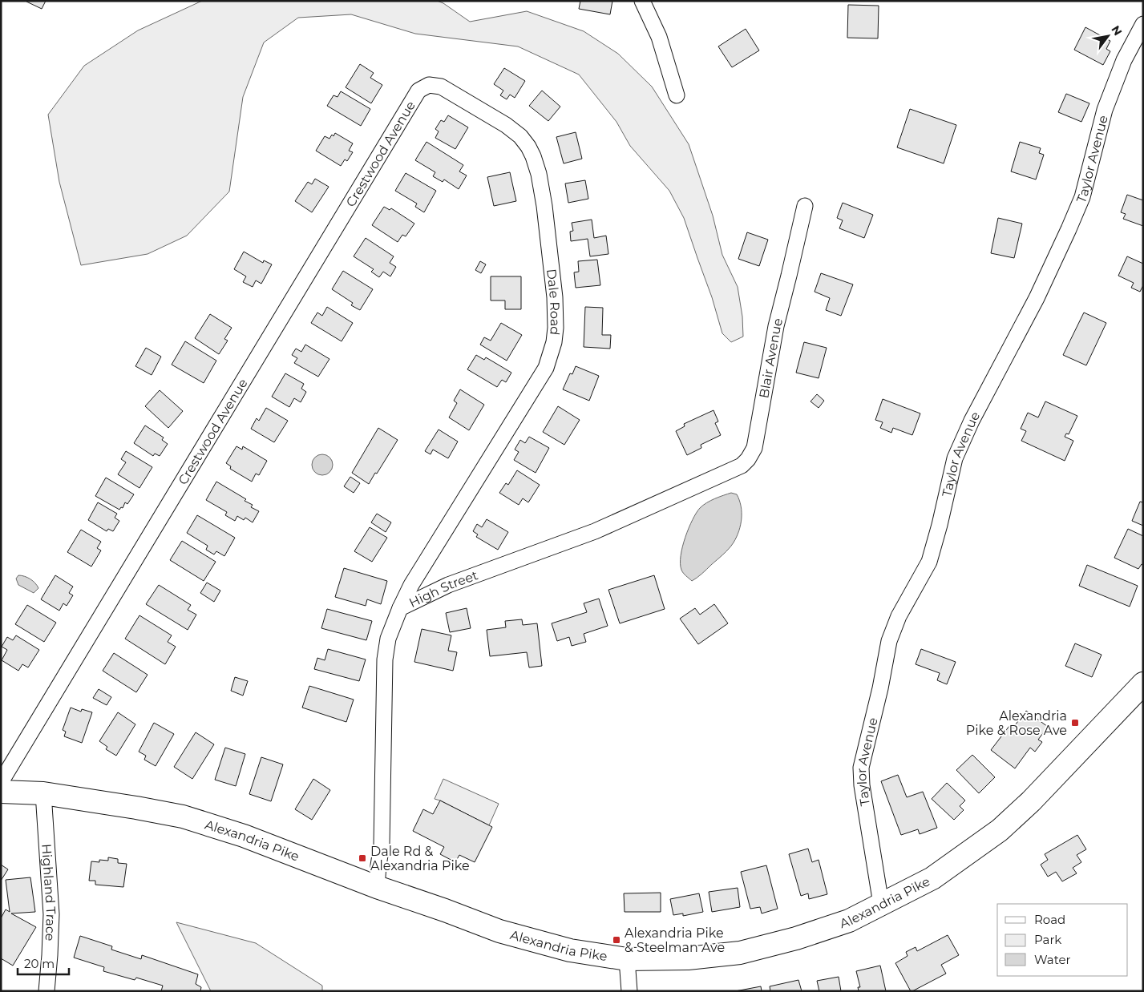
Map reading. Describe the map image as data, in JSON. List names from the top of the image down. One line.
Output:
{"streets":{"main road":["Alexandria Pike"],"street":["Crestwood Avenue","Taylor Avenue","Dale Road","Blair Avenue","High Street","Highland Trace"]},"crossings":[["Crestwood Avenue","Dale Road"],["Taylor Avenue","Alexandria Pike"],["Dale Road","High Street"],["Blair Avenue","High Street"],["High Street","Alexandria Pike"],["Alexandria Pike","Highland Trace"]],"places":{"transit":["Alexandria Pike & Rose Ave","Dale Rd & Alexandria Pike","Alexandria Pike & Steelman Ave"]},"legend":["Road","Park","Water"],"scale_bar":"20 m","north":"top right"}
